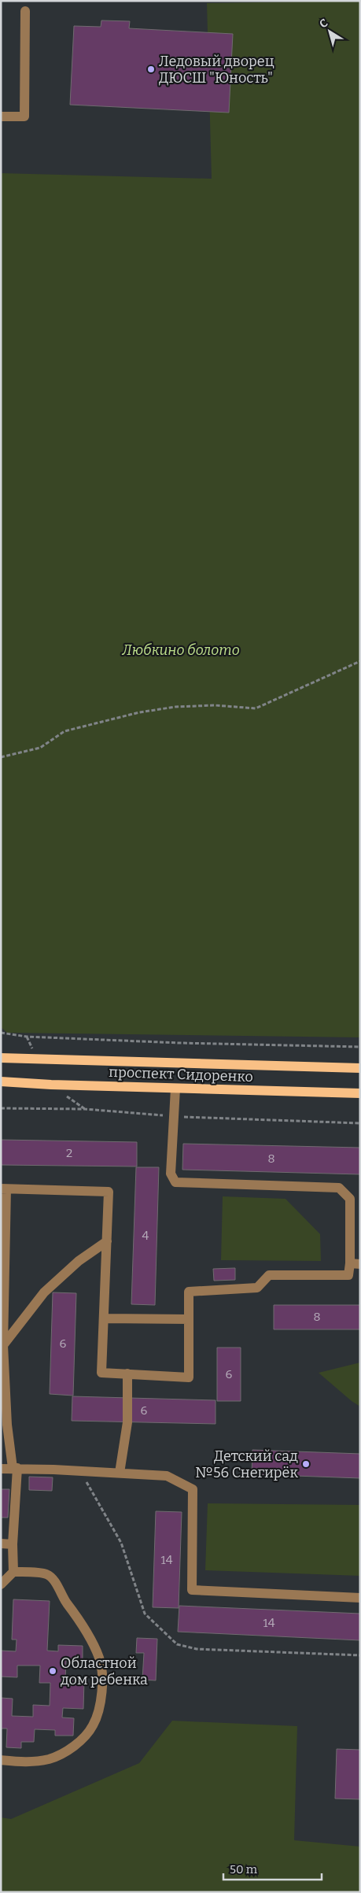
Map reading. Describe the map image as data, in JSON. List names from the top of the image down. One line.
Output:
{"streets":{"main road":["проспект Сидоренко"]},"parks":["Любкино болото"],"places":["Ледовый дворец ДЮСШ \"Юность\"","Детский сад №56 Снегирёк","Областной дом ребенка"],"house_numbers":["2","8","4","8","6","6","6","14","14"],"scale_bar":"50 m","north":"top left"}
